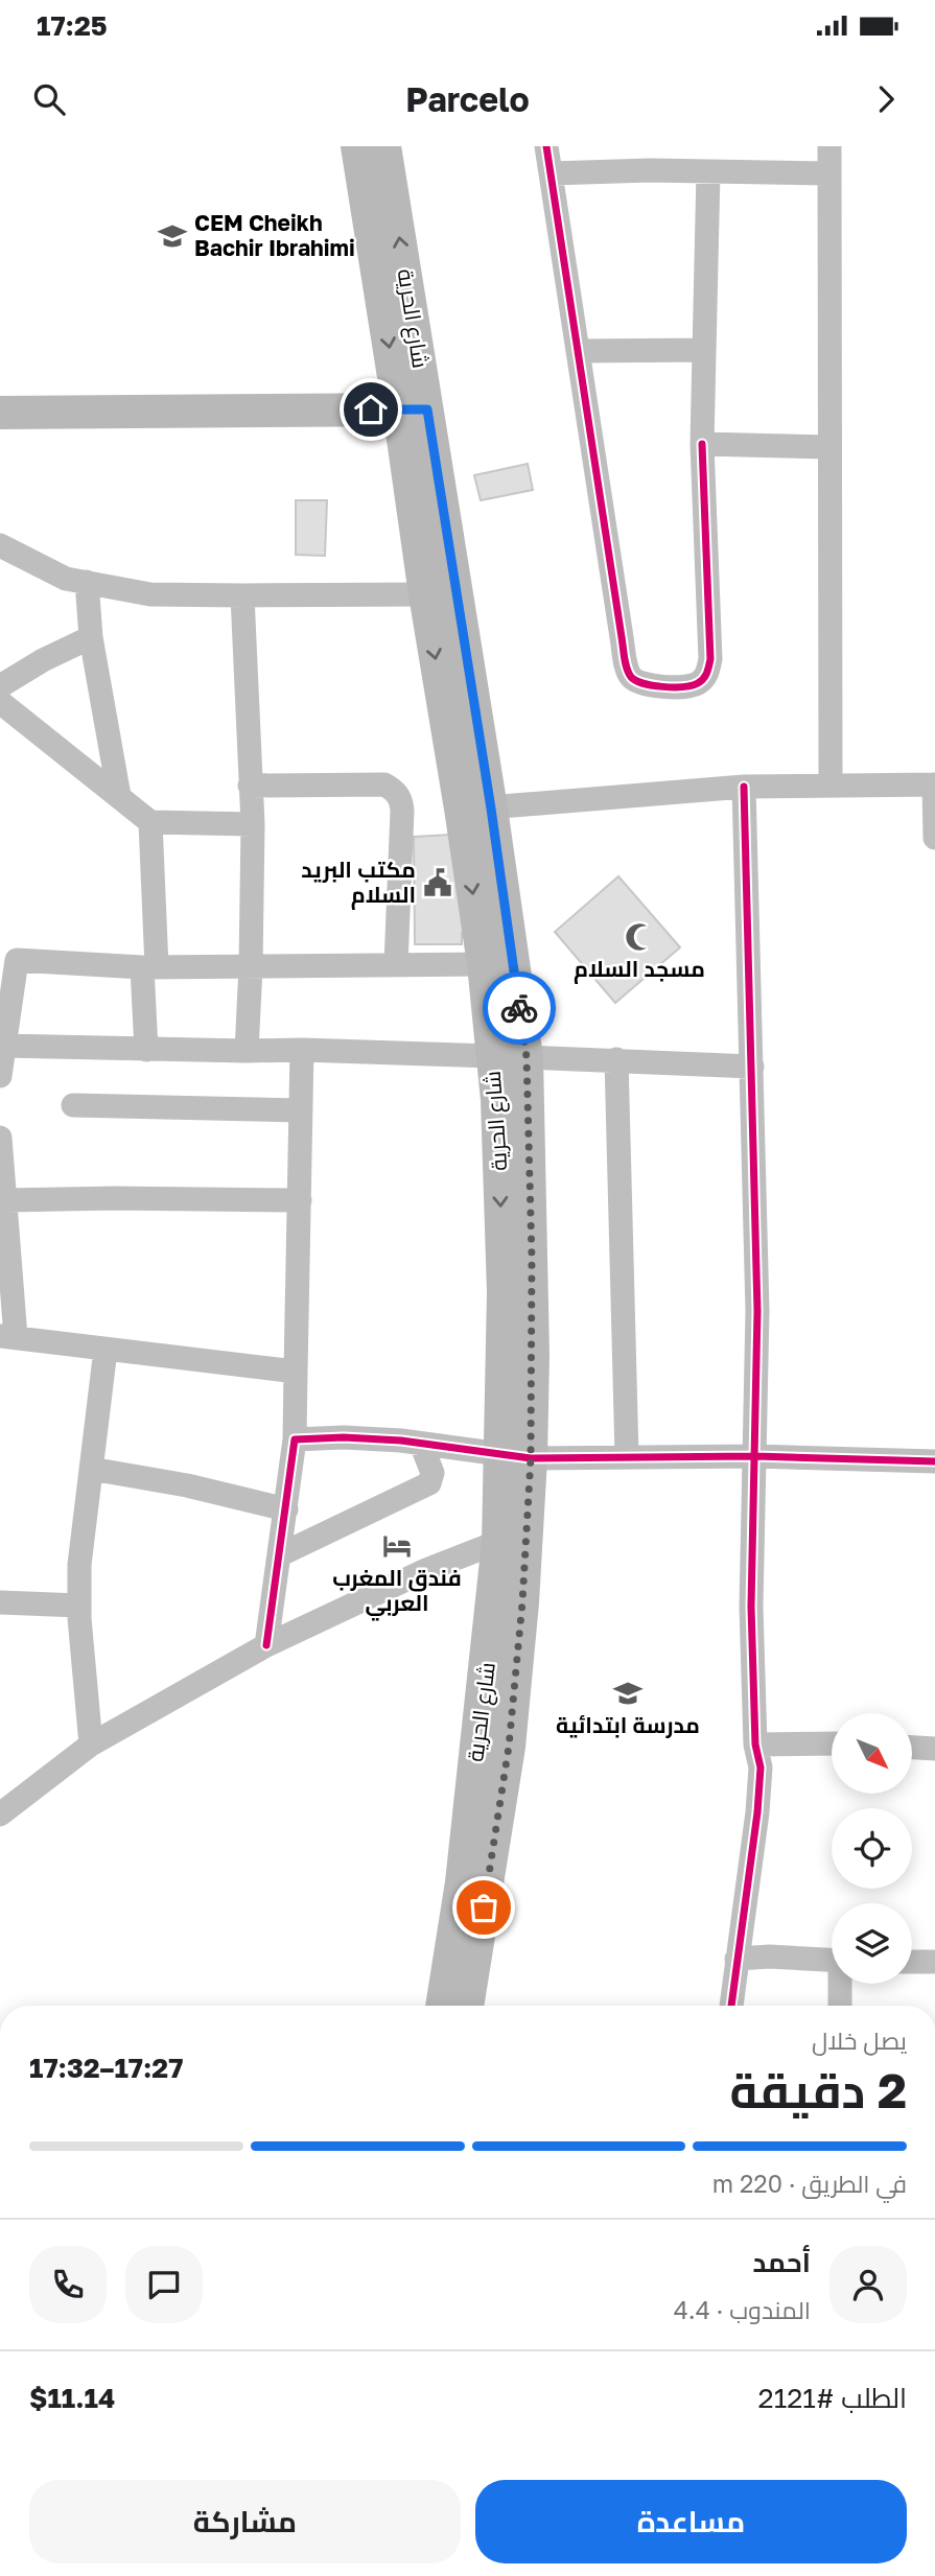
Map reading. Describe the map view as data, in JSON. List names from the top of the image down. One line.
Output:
{"streets":{"main road":["شارع الحرية"]},"places":{"school or university":["CEM Cheikh Bachir Ibrahimi","مدرسة ابتدائية"],"public building":["مكتب البريد السلام"],"mosque":["مسجد السلام"],"hotel":["فندق المغرب العربي"]},"north":"bottom right","page":{"status":"17:25","header":"Parcelo","heading":["2 دقيقة","يصل خلال","17:27–17:32"],"panel":["أحمد","المندوب · 4.4","الطلب #2121","$11.14"],"bar":"في الطريق · 220 m","buttons":["مساعدة","مشاركة"]}}
